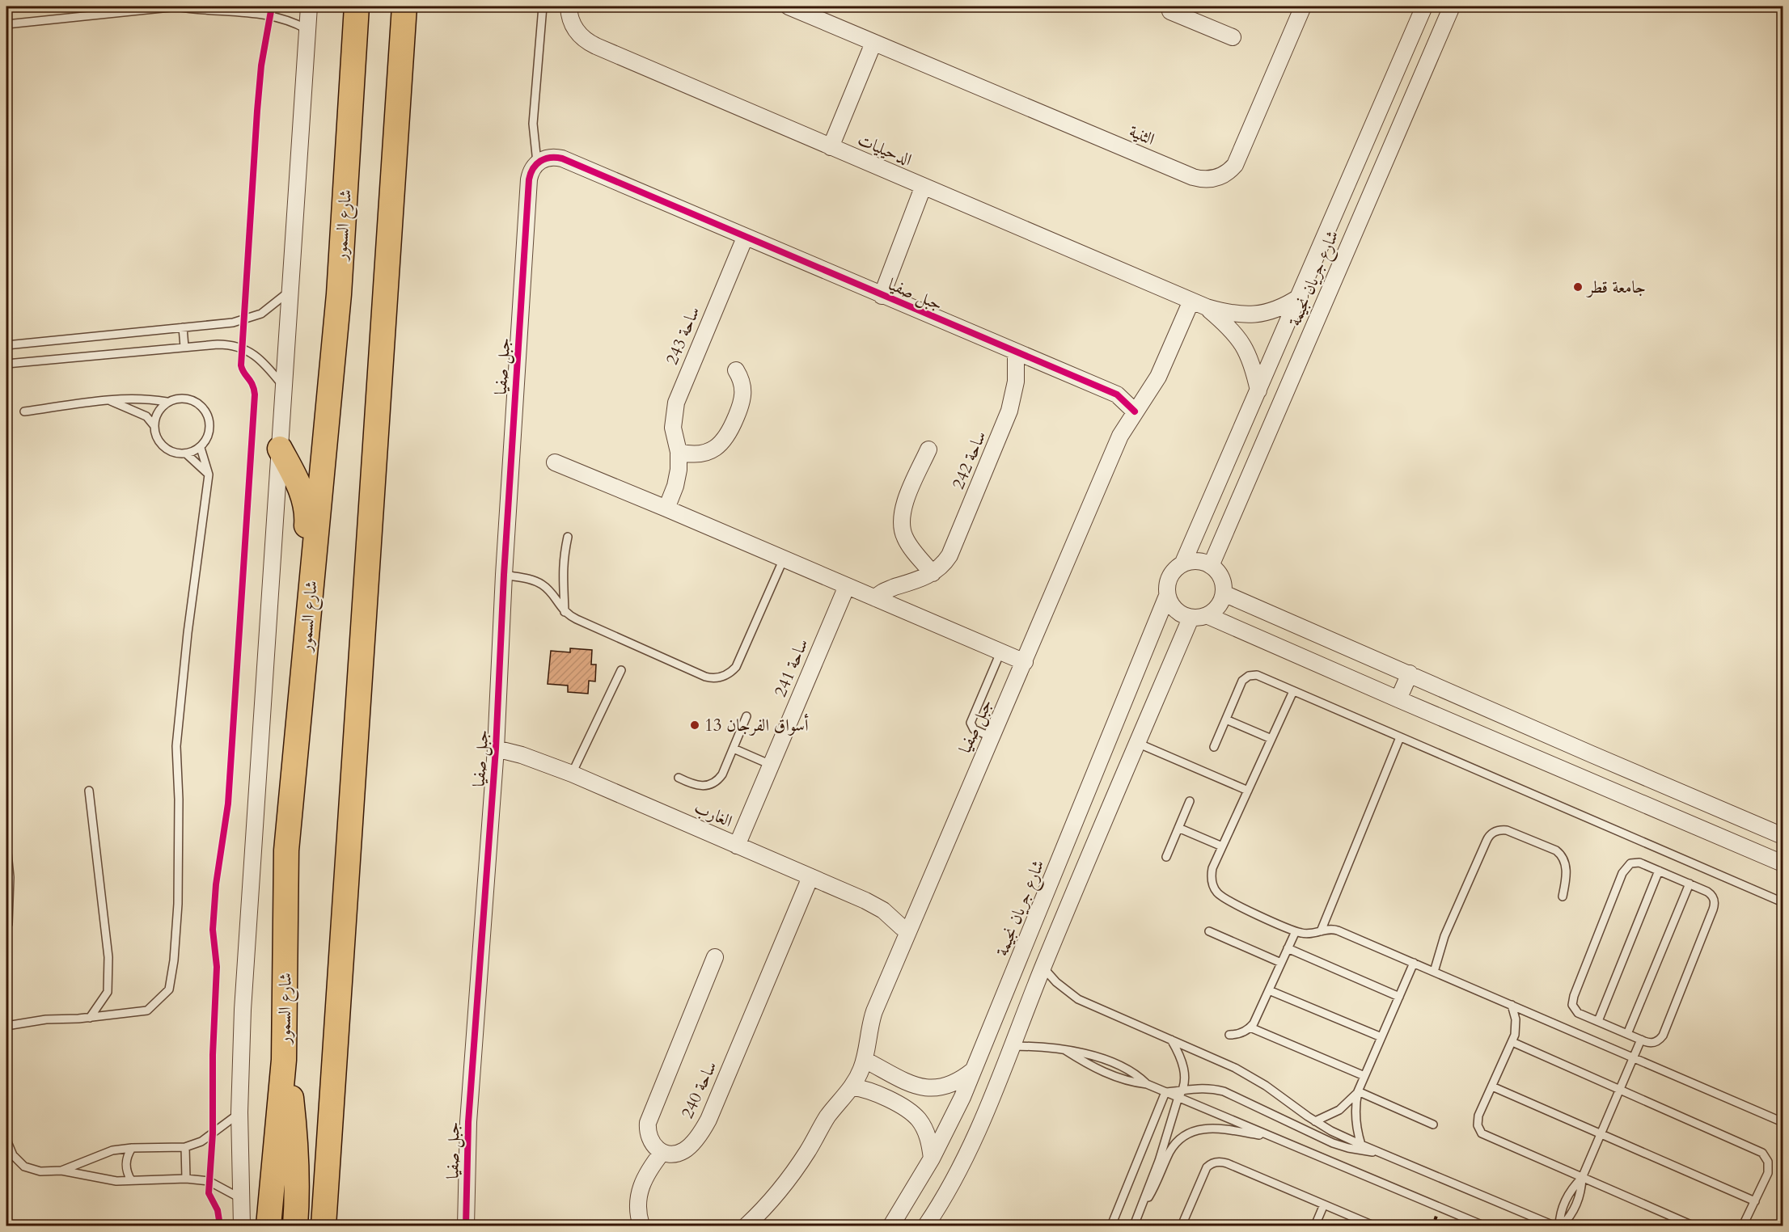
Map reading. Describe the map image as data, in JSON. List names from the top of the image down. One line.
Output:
{"streets":{"main road":["شارع السمور"],"street":["الثنية","الدحيليات","شارع جريان نجيمة","جبل صفيا","ساحة 243","ساحة 242","ساحة 241","الغارب","ساحة 240"]},"crossings":[["الدحيليات","شارع جريان نجيمة"],["الدحيليات","جبل صفيا"],["جبل صفيا","ساحة 243"],["جبل صفيا","ساحة 242"],["جبل صفيا","الغارب"],["ساحة 241","الغارب"],["الغارب","ساحة 240"]],"places":["جامعة قطر","أسواق الفرجان 13"]}
